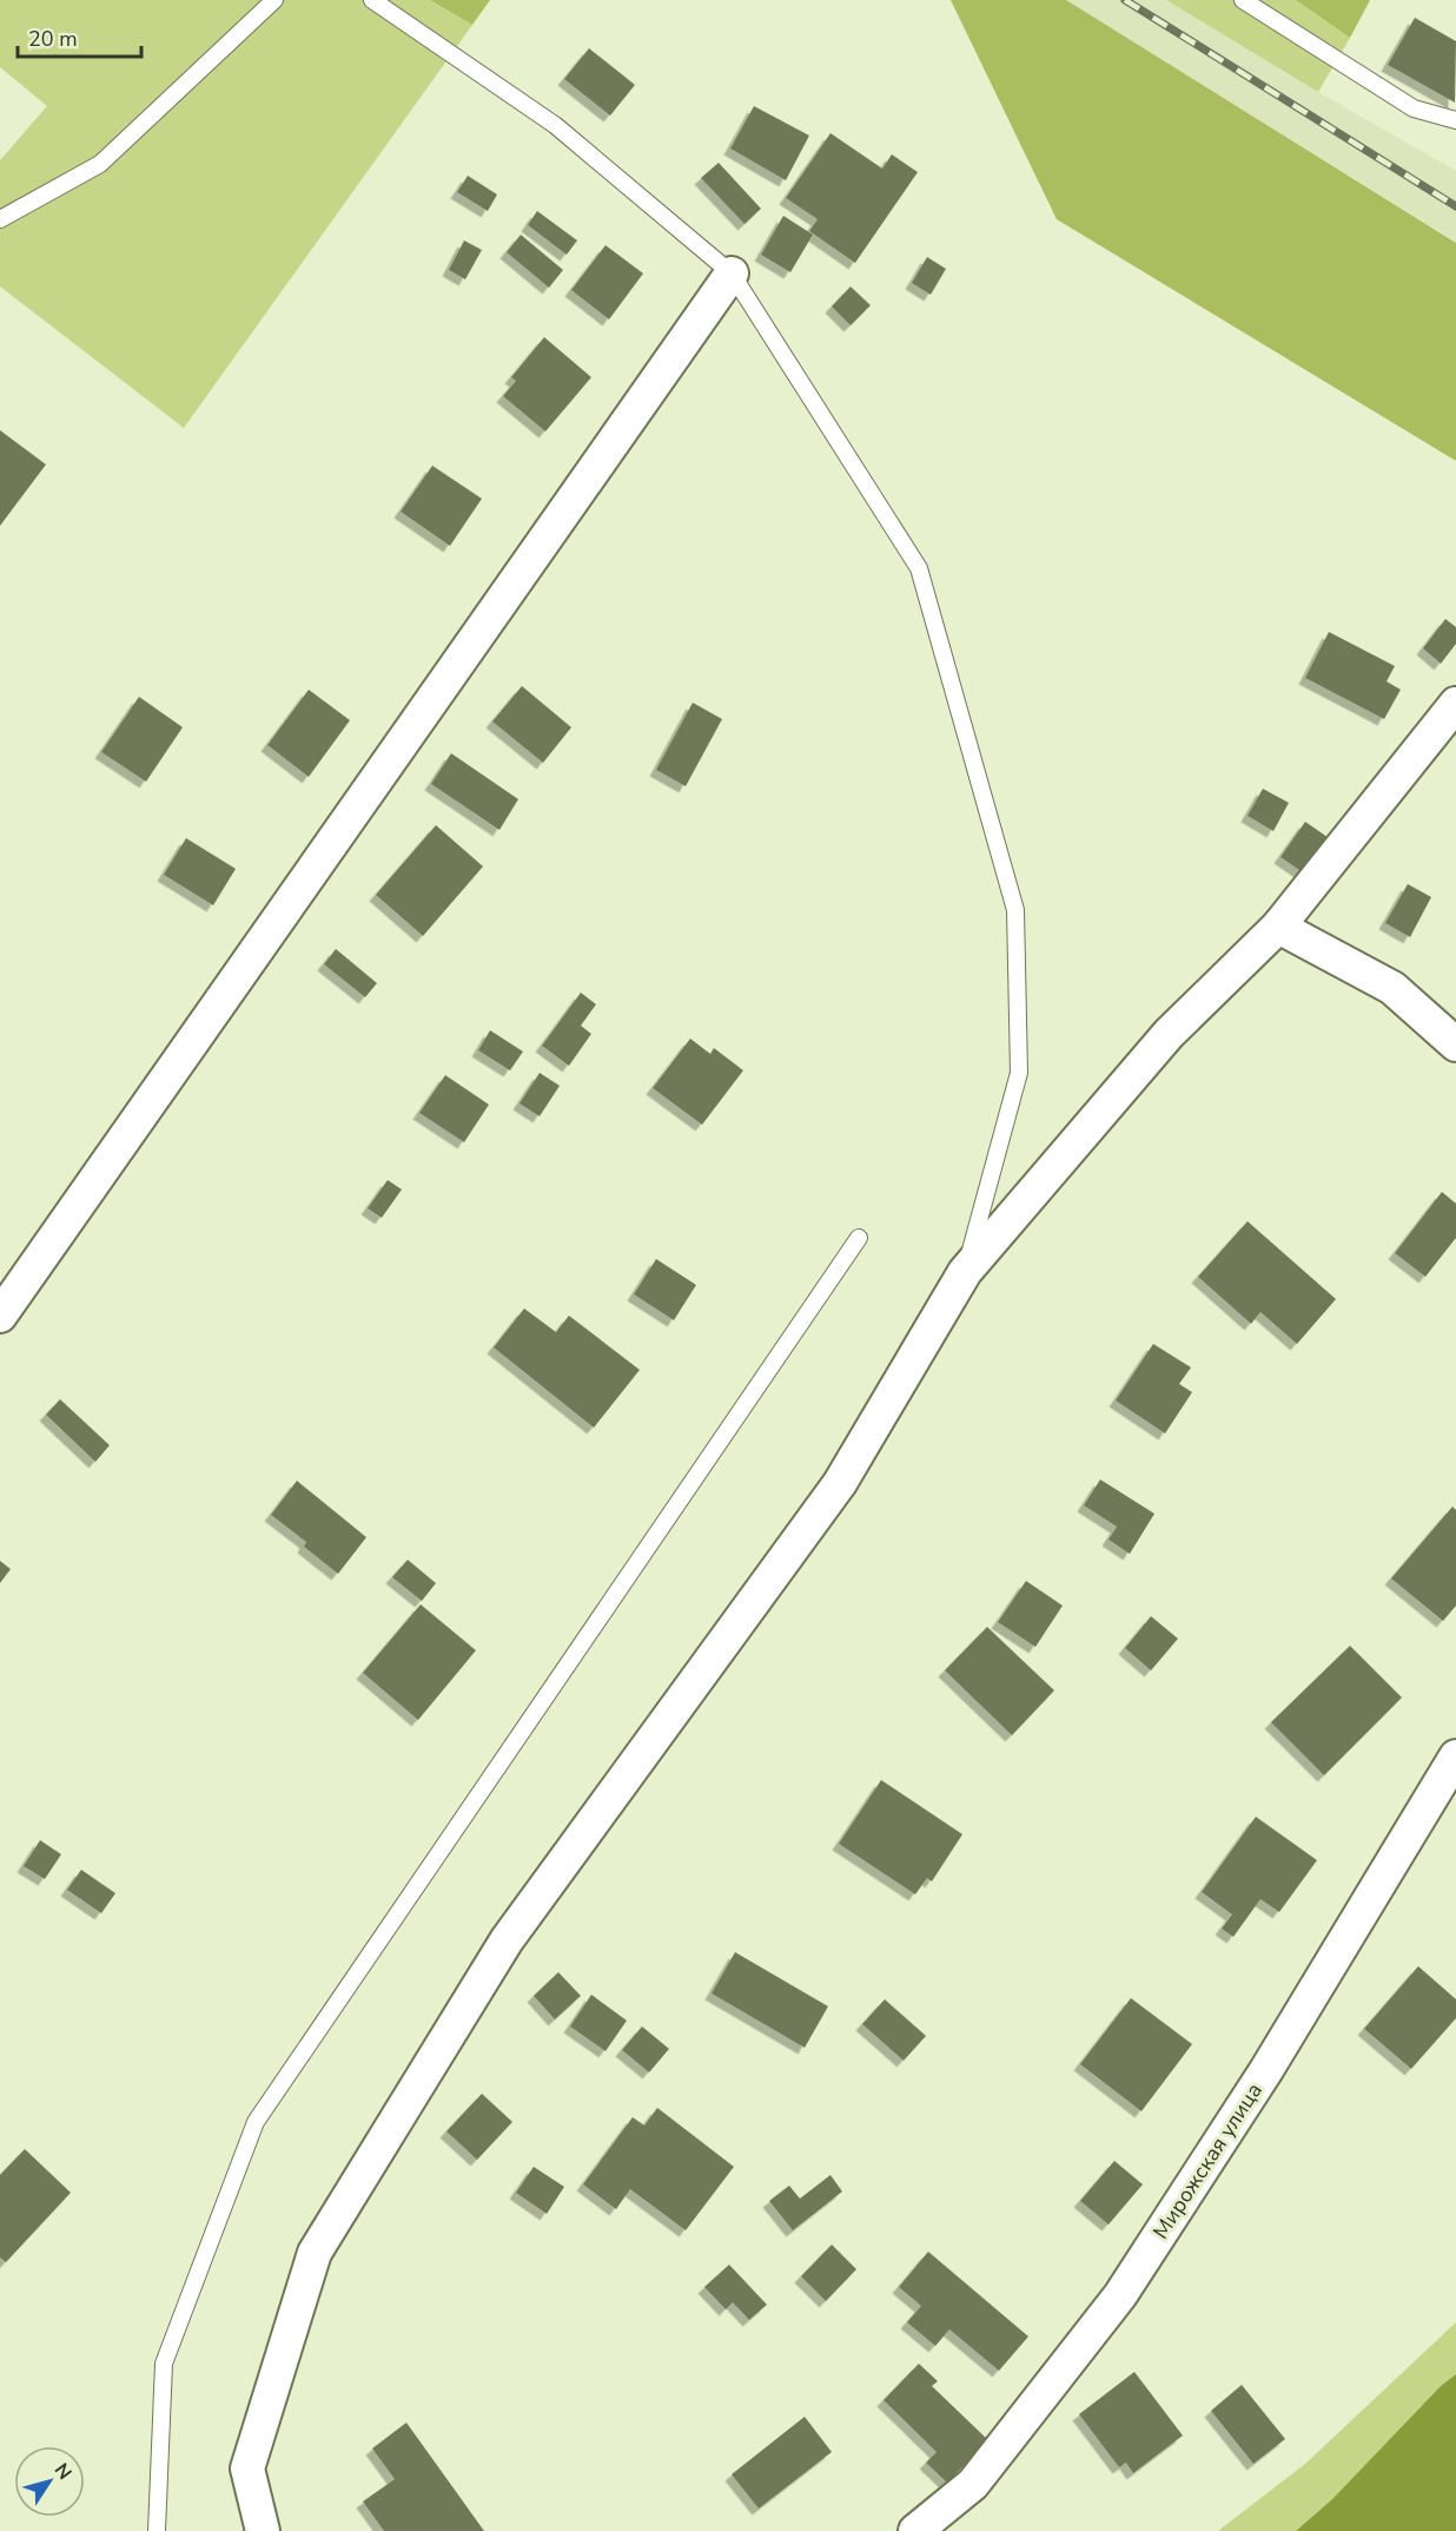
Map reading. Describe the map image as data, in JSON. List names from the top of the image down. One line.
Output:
{"streets":{"street":["Мирожская улица"]},"scale_bar":"20 m","north":"top right"}
